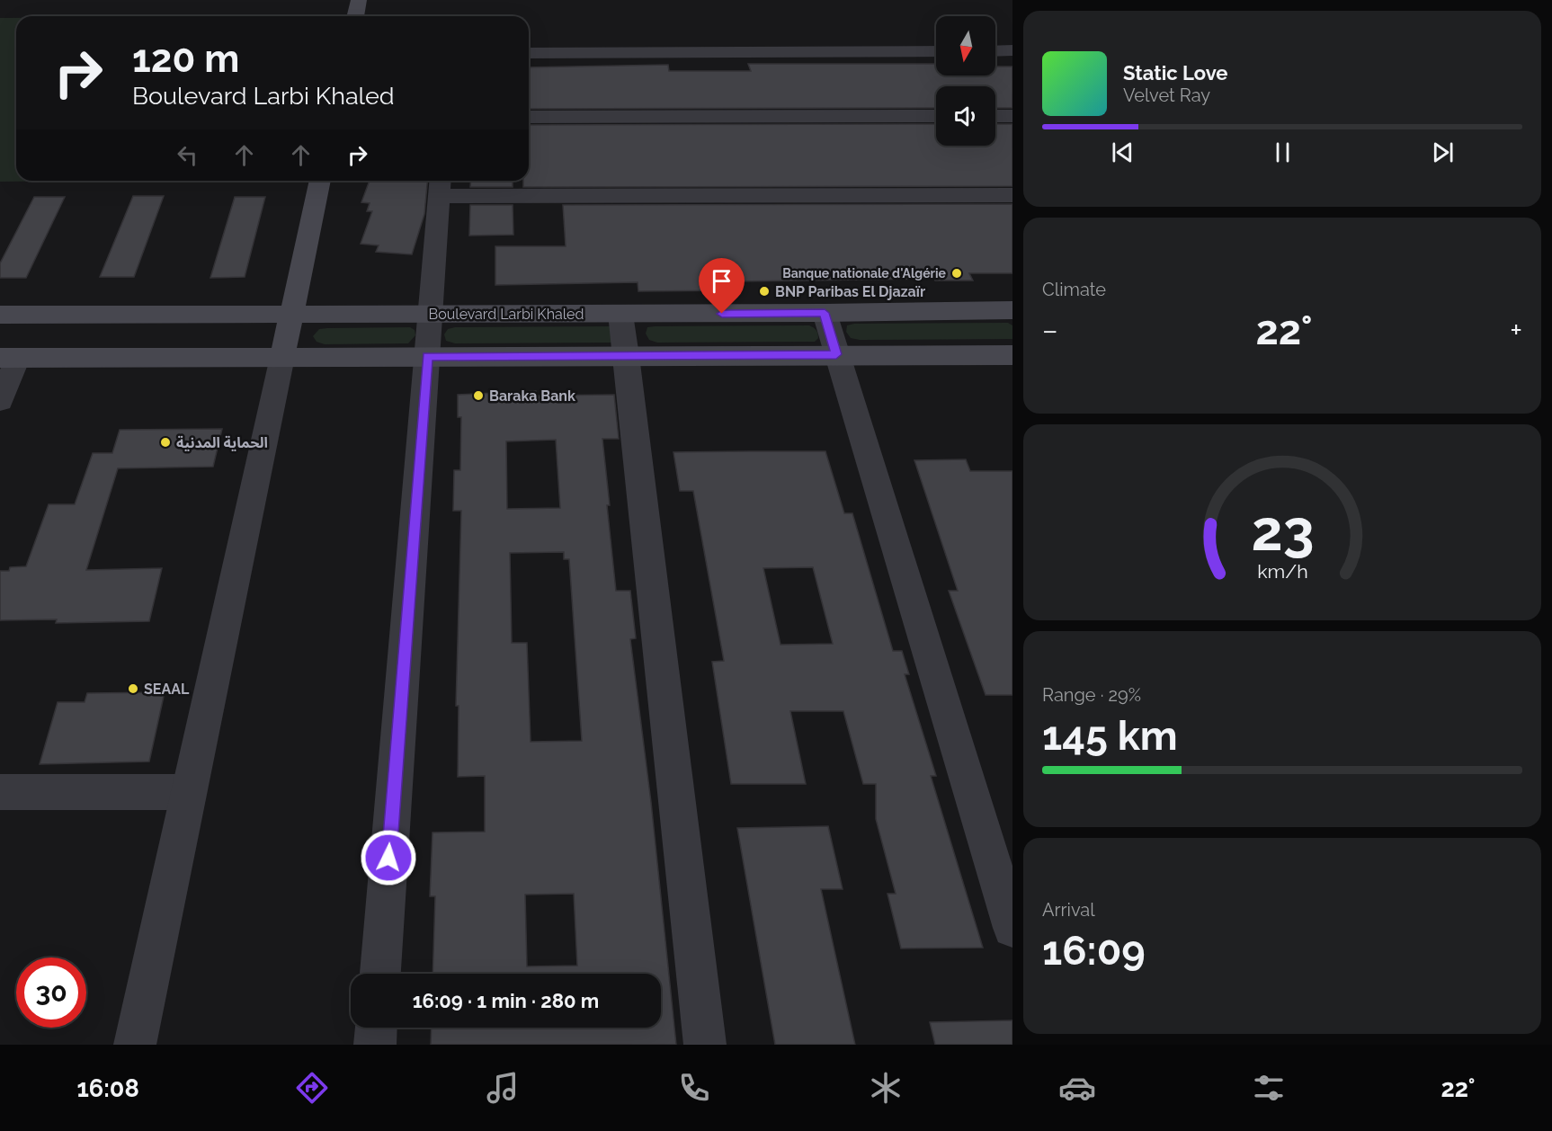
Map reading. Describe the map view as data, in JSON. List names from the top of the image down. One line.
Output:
{"streets":{"main road":["Boulevard Larbi Khaled"]},"places":["Banque nationale d'Algérie","BNP Paribas El Djazaïr","Baraka Bank","الحماية المدنية","SEAAL"],"north":"bottom","page":{"turn":["120 m","Boulevard Larbi Khaled"],"song":["Static Love","Velvet Ray"],"tile":["Climate",["Range · 29%","145 km"],["Arrival","16:09"]],"heat":["−","22°","+"],"limit":"30","trip":"16:09 · 1 min · 280 m","tabs":["16:08","22°"],"gauge":["23","km/h"]}}
